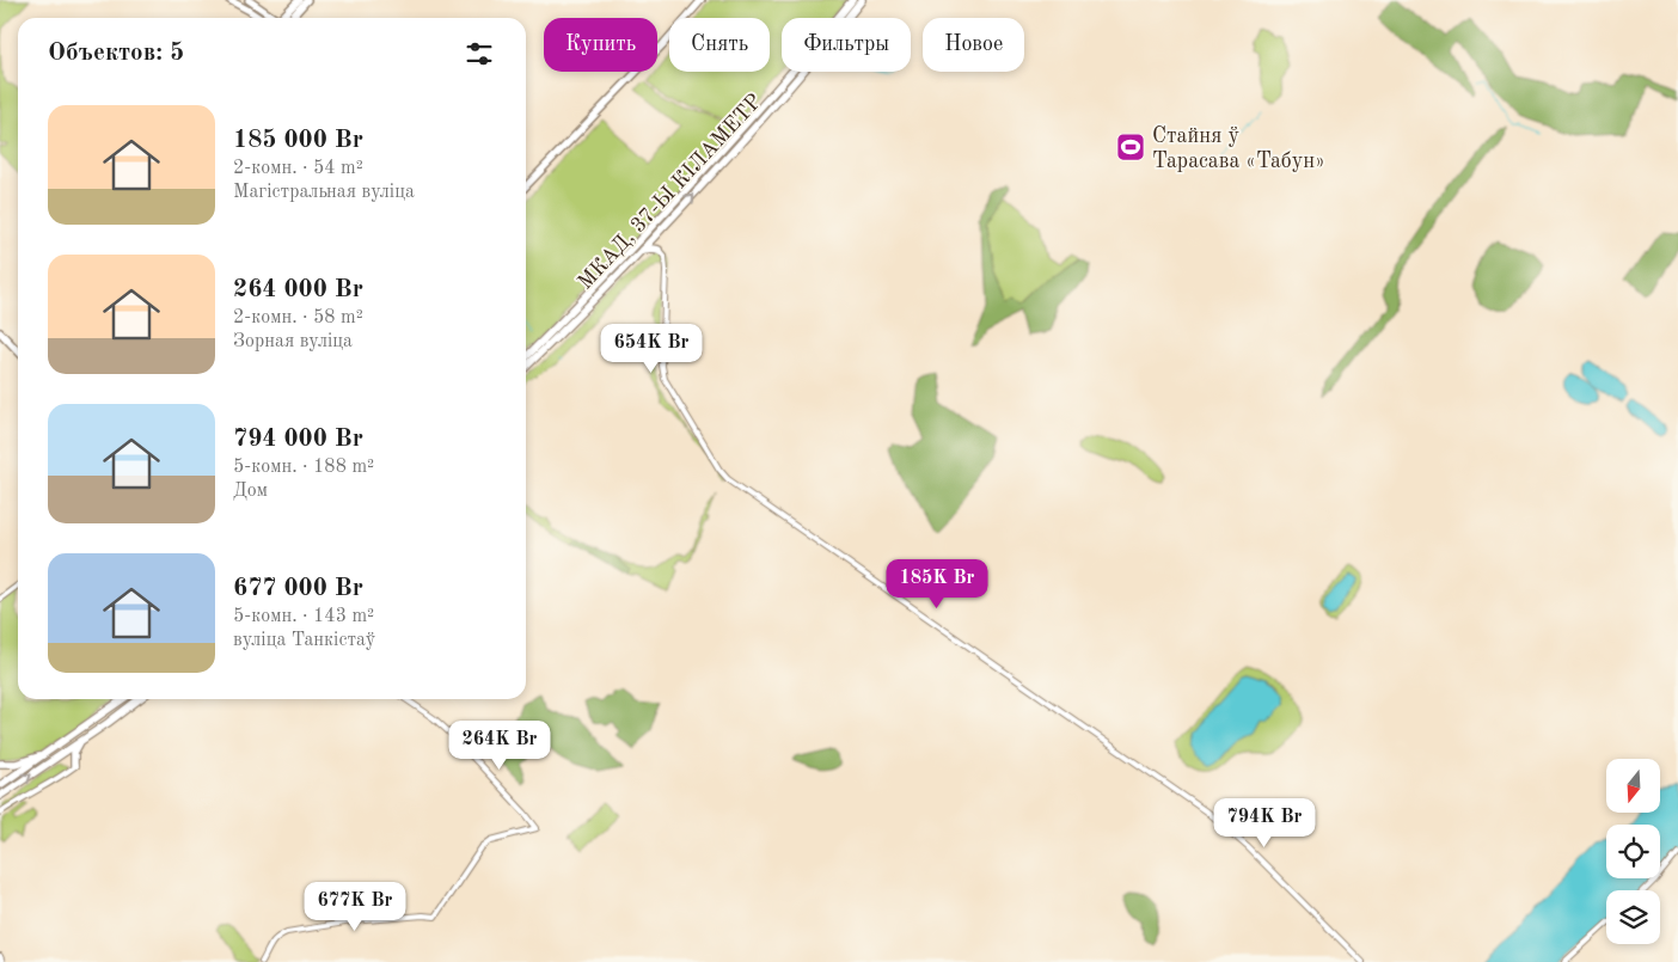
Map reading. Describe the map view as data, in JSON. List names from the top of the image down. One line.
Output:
{"streets":{"highway":["МКАД, 37-Ы КІЛАМЕТР"]},"places":{"sports":["Стайня ў Тарасава «Табун»"]},"north":"bottom","page":{"chip":["Купить","Снять","Фильтры","Новое"],"heading":"Объектов: 5","list":[{"name":"185 000 Br","note":"2-комн. · 54 m² · Магістральная вуліца"},{"name":"264 000 Br","note":"2-комн. · 58 m² · Зорная вуліца"},{"name":"794 000 Br","note":"5-комн. · 188 m² · Дом"},{"name":"677 000 Br","note":"5-комн. · 143 m² · вуліца Танкістаў"}],"price":["654K Br","185K Br","264K Br","794K Br","677K Br"]}}
